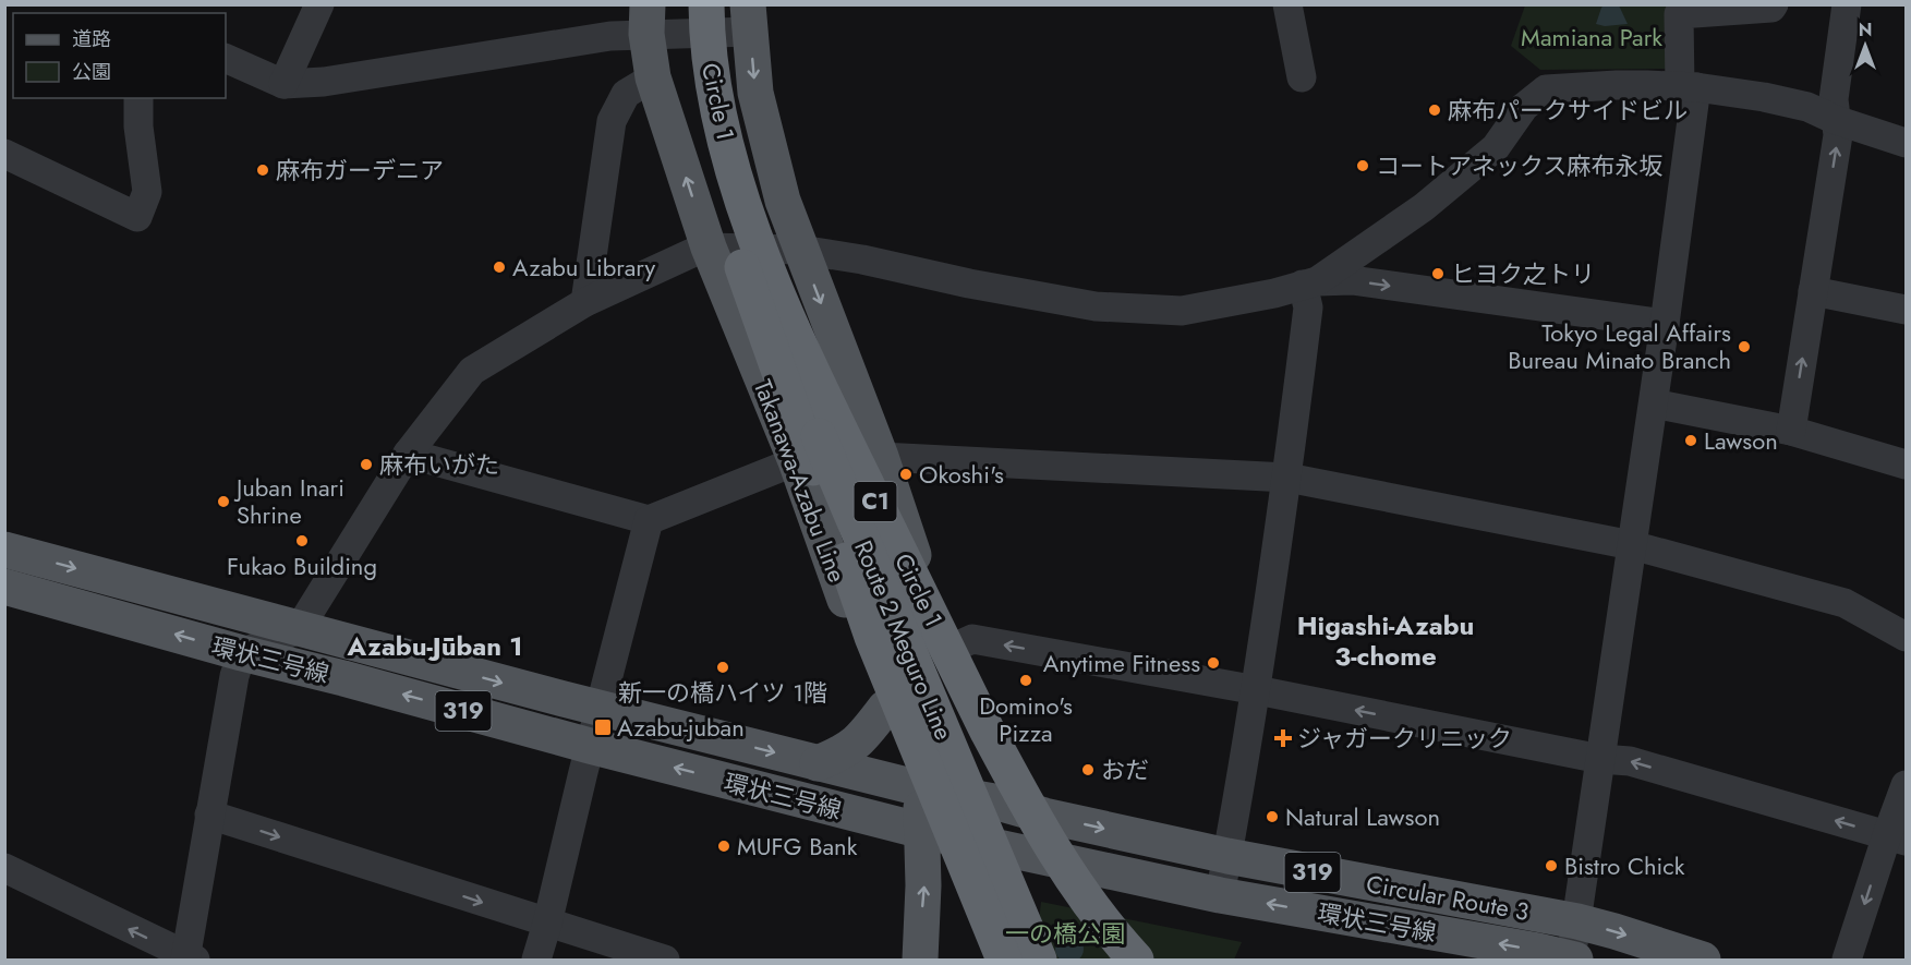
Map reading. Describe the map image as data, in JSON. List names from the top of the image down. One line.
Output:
{"streets":{"highway":["Circle 1","C1","Route 2 Meguro Line"],"main road":["Takanawa-Azabu Line","環状三号線","319","Circular Route 3"]},"crossings":[["Circle 1","Route 2 Meguro Line"],["Takanawa-Azabu Line","環状三号線"],["Takanawa-Azabu Line","Circular Route 3"],["環状三号線","Circular Route 3"]],"one_way":["Circular Route 3"],"districts":["Higashi-Azabu 3-chome","Azabu-Jūban 1"],"parks":["Mamiana Park","一の橋公園"],"places":{"other":["麻布パークサイドビル","コートアネックス麻布永坂","麻布ガーデニア","Azabu Library","ヒヨク之トリ","Tokyo Legal Affairs Bureau Minato Branch","Lawson","麻布いがた","Okoshi's","Juban Inari Shrine","Fukao Building","Anytime Fitness","新一の橋ハイツ 1階","Domino's Pizza","おだ","Natural Lawson","MUFG Bank","Bistro Chick"],"transit":["Azabu-juban"],"health":["ジャガークリニック"]},"legend":["道路","公園"],"north":"top"}
